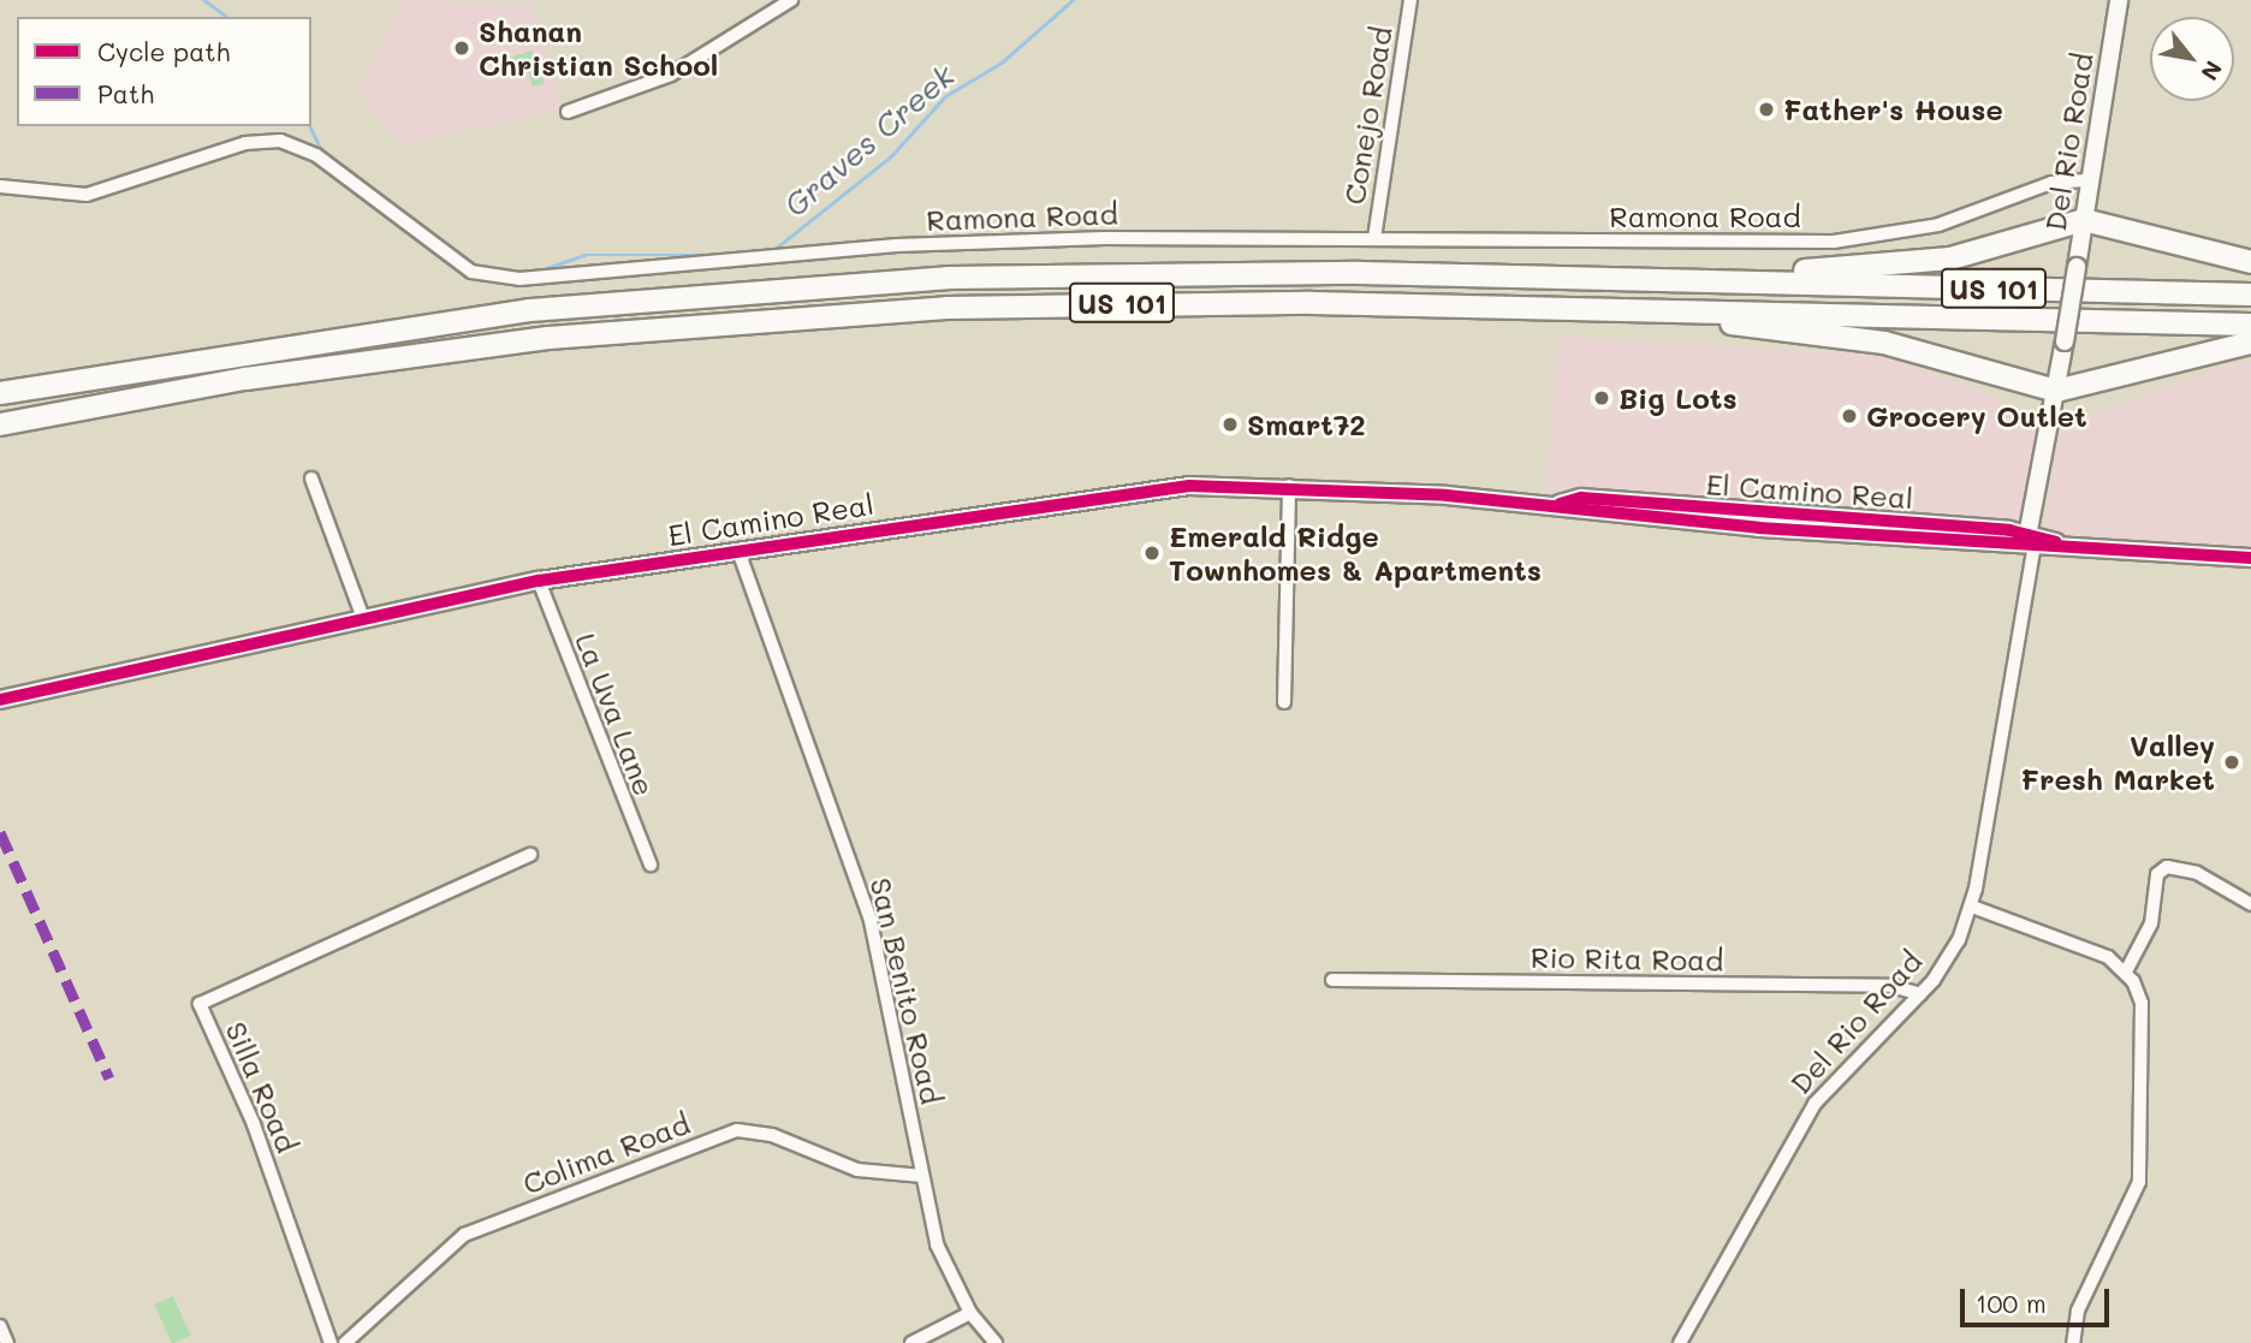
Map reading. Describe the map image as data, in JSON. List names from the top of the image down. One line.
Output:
{"streets":{"highway":["US 101"],"main road":["Del Rio Road","El Camino Real"],"street":["Conejo Road","Ramona Road","La Uva Lane","Rio Rita Road","San Benito Road","Silla Road","Colima Road"]},"crossings":[["Conejo Road","Ramona Road"],["Del Rio Road","Ramona Road"],["Del Rio Road","El Camino Real"],["Del Rio Road","Rio Rita Road"],["El Camino Real","La Uva Lane"],["El Camino Real","San Benito Road"],["San Benito Road","Colima Road"]],"water":["Graves Creek"],"places":["Shanan Christian School","Father's House","Big Lots","Grocery Outlet","Smart72","Emerald Ridge Townhomes & Apartments","Valley Fresh Market"],"legend":["Cycle path","Path"],"scale_bar":"100 m","north":"bottom right"}
